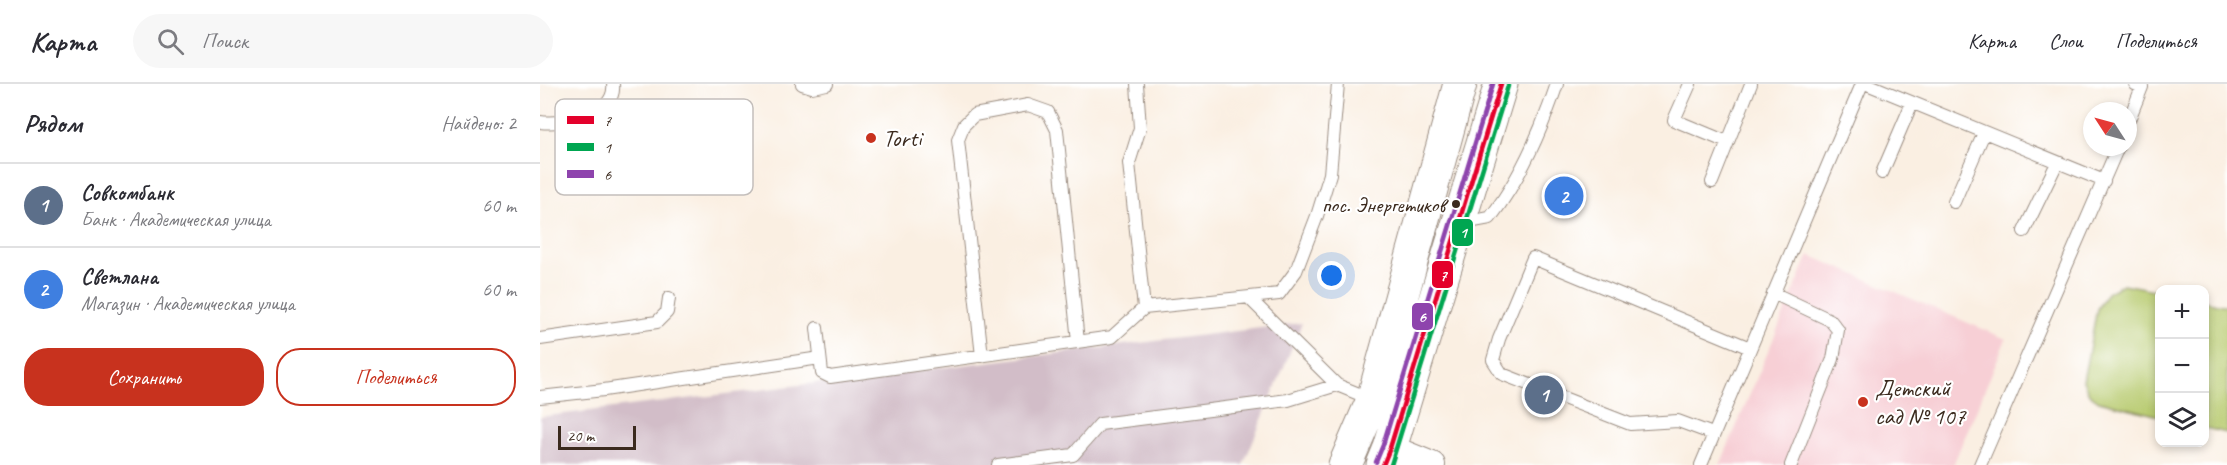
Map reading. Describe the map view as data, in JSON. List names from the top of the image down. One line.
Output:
{"places":["Torti","пос. Энергетиков","Детский сад № 107"],"lines":["transit line 7","transit line 6","transit line 1"],"legend":["7","1","6"],"scale_bar":"20 m","north":"top left","page":{"header":"Карта","search":"Поиск","nav":["Карта","Слои","Поделиться"],"heading":["Рядом","Найдено: 2"],"list":[{"mark":"1","name":"Совкомбанк","note":"Банк · Академическая улица","value":"60 m"},{"mark":"2","name":"Светлана","note":"Магазин · Академическая улица","value":"60 m"}],"pins":["2","1"],"map_buttons":["+","−"],"buttons":["Сохранить","Поделиться"],"scale":"20 m"}}
